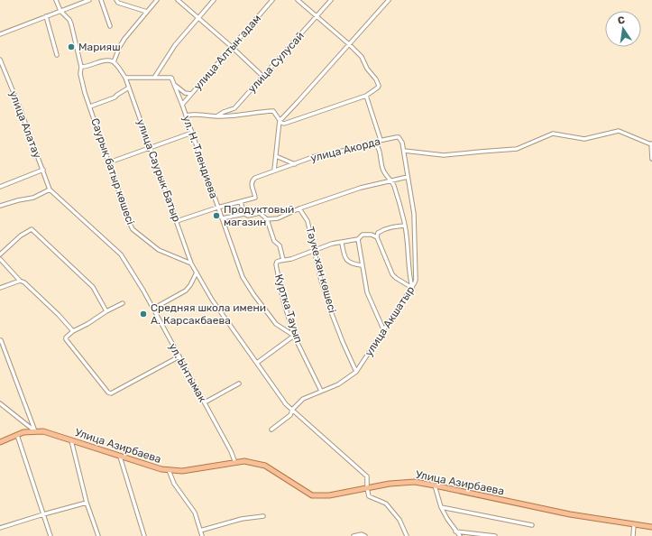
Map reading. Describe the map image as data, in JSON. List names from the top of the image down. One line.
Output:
{"streets":{"main road":["Улица Азирбаева"],"street":["улица Алтын адам","улица Сулусай","улица Алатау","улица Акорда","ул. Н. Тлендиева","улица Саурык Батыр","Саурық батыр көшесі","Тәуке хан көшесі","Куртка Тауып","улица Акшатыр","ул. Ынтымак"]},"crossings":[["улица Алтын адам","ул. Н. Тлендиева"],["улица Алатау","ул. Ынтымак"],["улица Акорда","улица Акшатыр"],["ул. Н. Тлендиева","Куртка Тауып"],["улица Саурык Батыр","Саурық батыр көшесі"],["Тәуке хан көшесі","Куртка Тауып"],["Тәуке хан көшесі","улица Акшатыр"],["Куртка Тауып","улица Акшатыр"],["ул. Ынтымак","Улица Азирбаева"]],"places":["Марияш","Продуктовый магазин","Средняя школа имени А. Карсакбаева"],"north":"top"}
